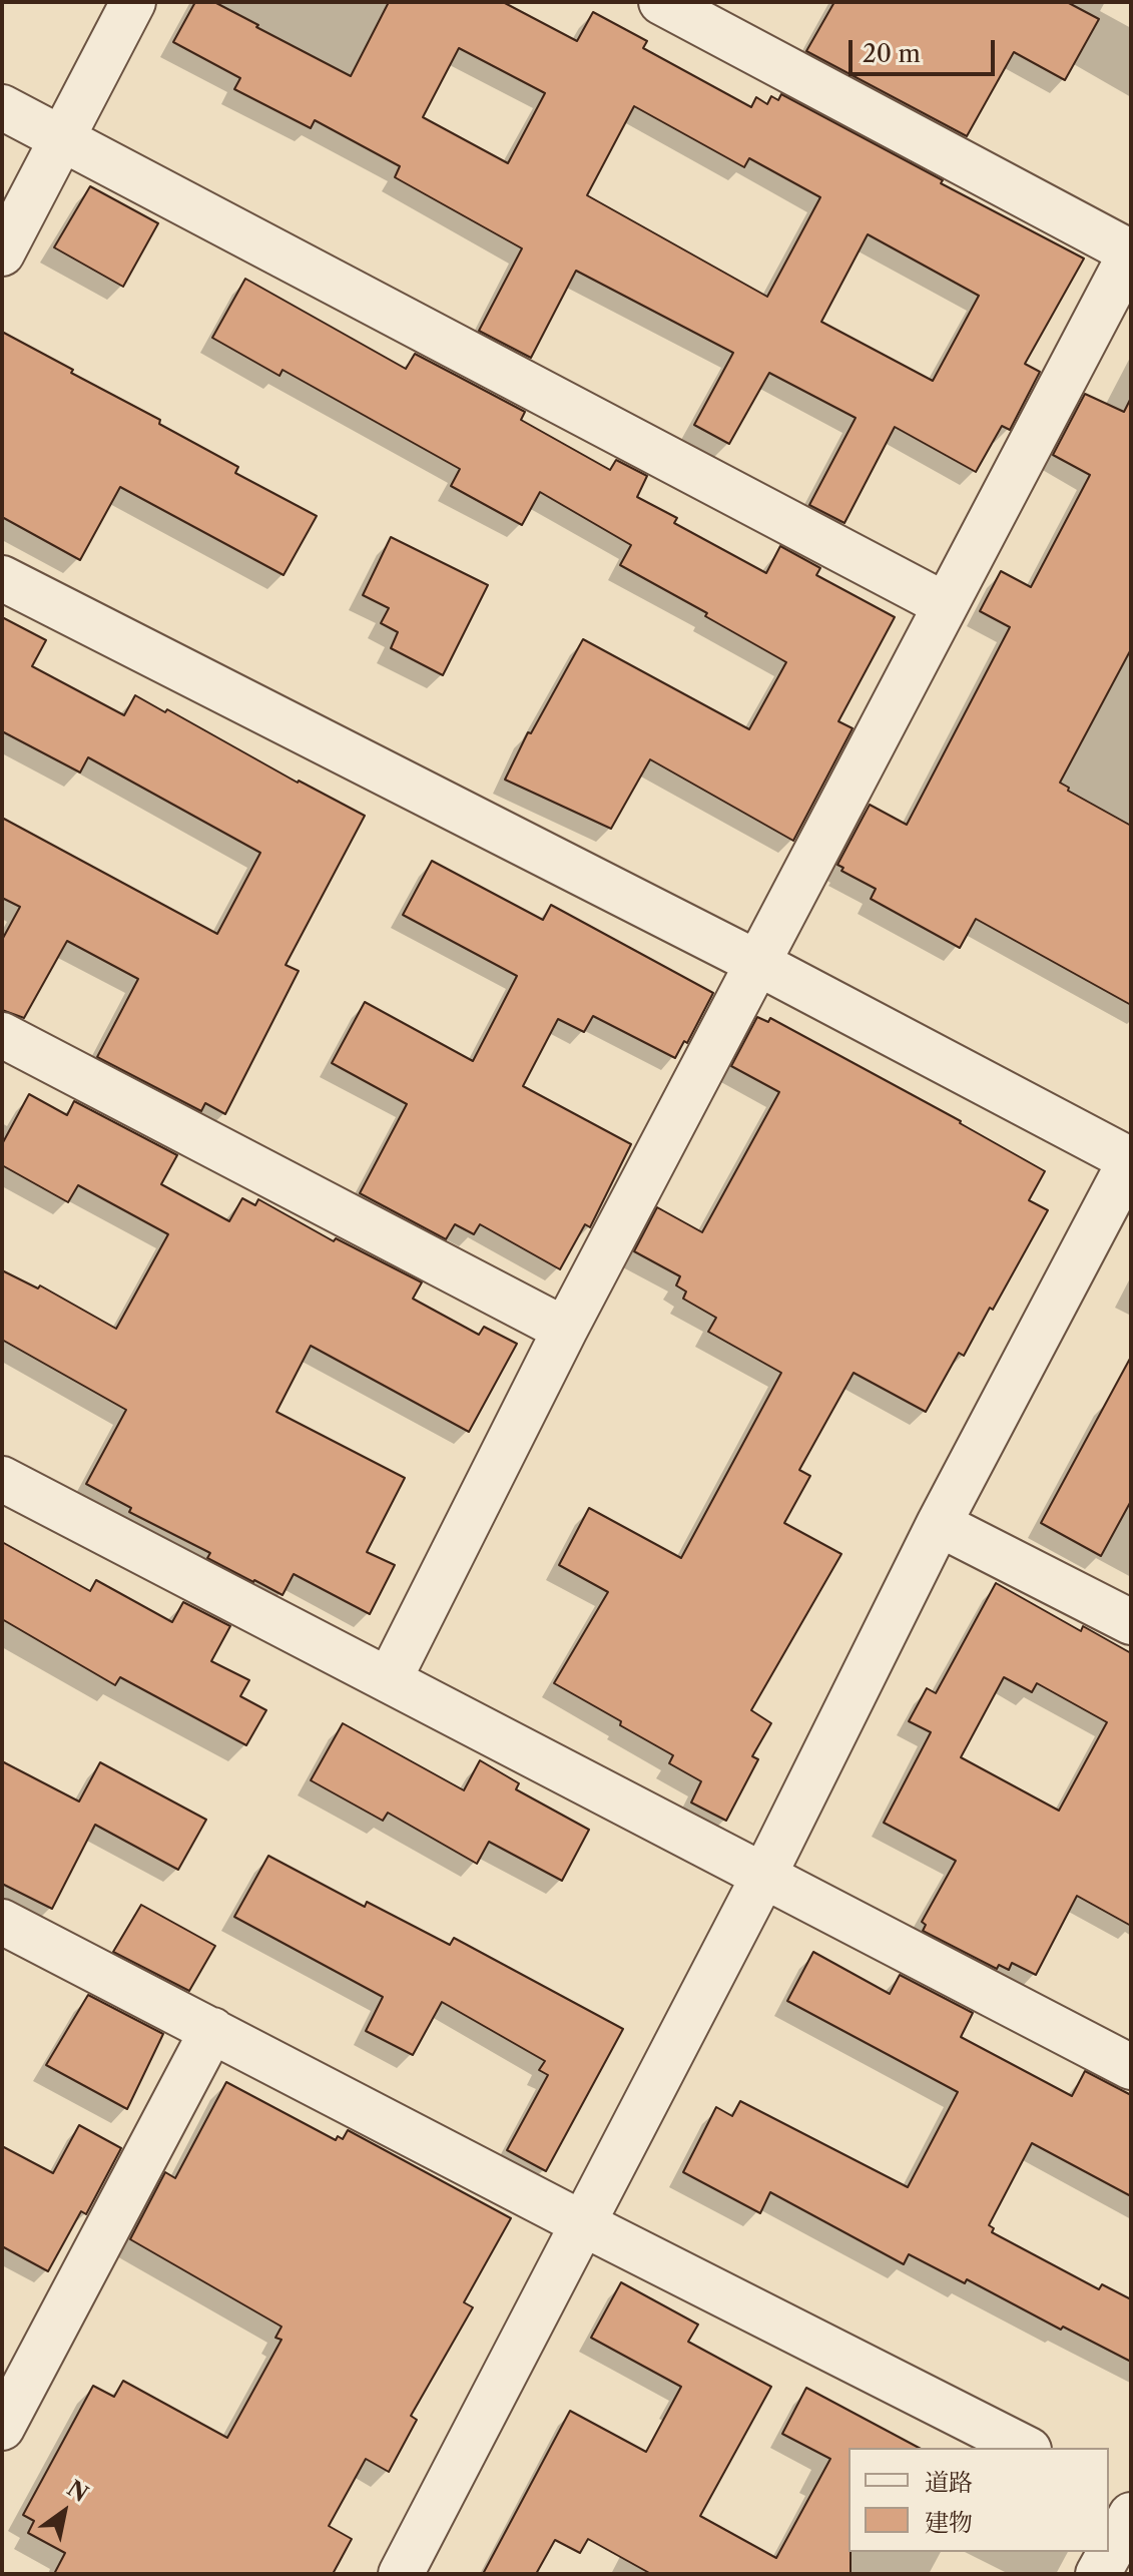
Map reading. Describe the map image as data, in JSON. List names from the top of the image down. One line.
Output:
{"legend":["道路","建物"],"scale_bar":"20 m","north":"top right"}
